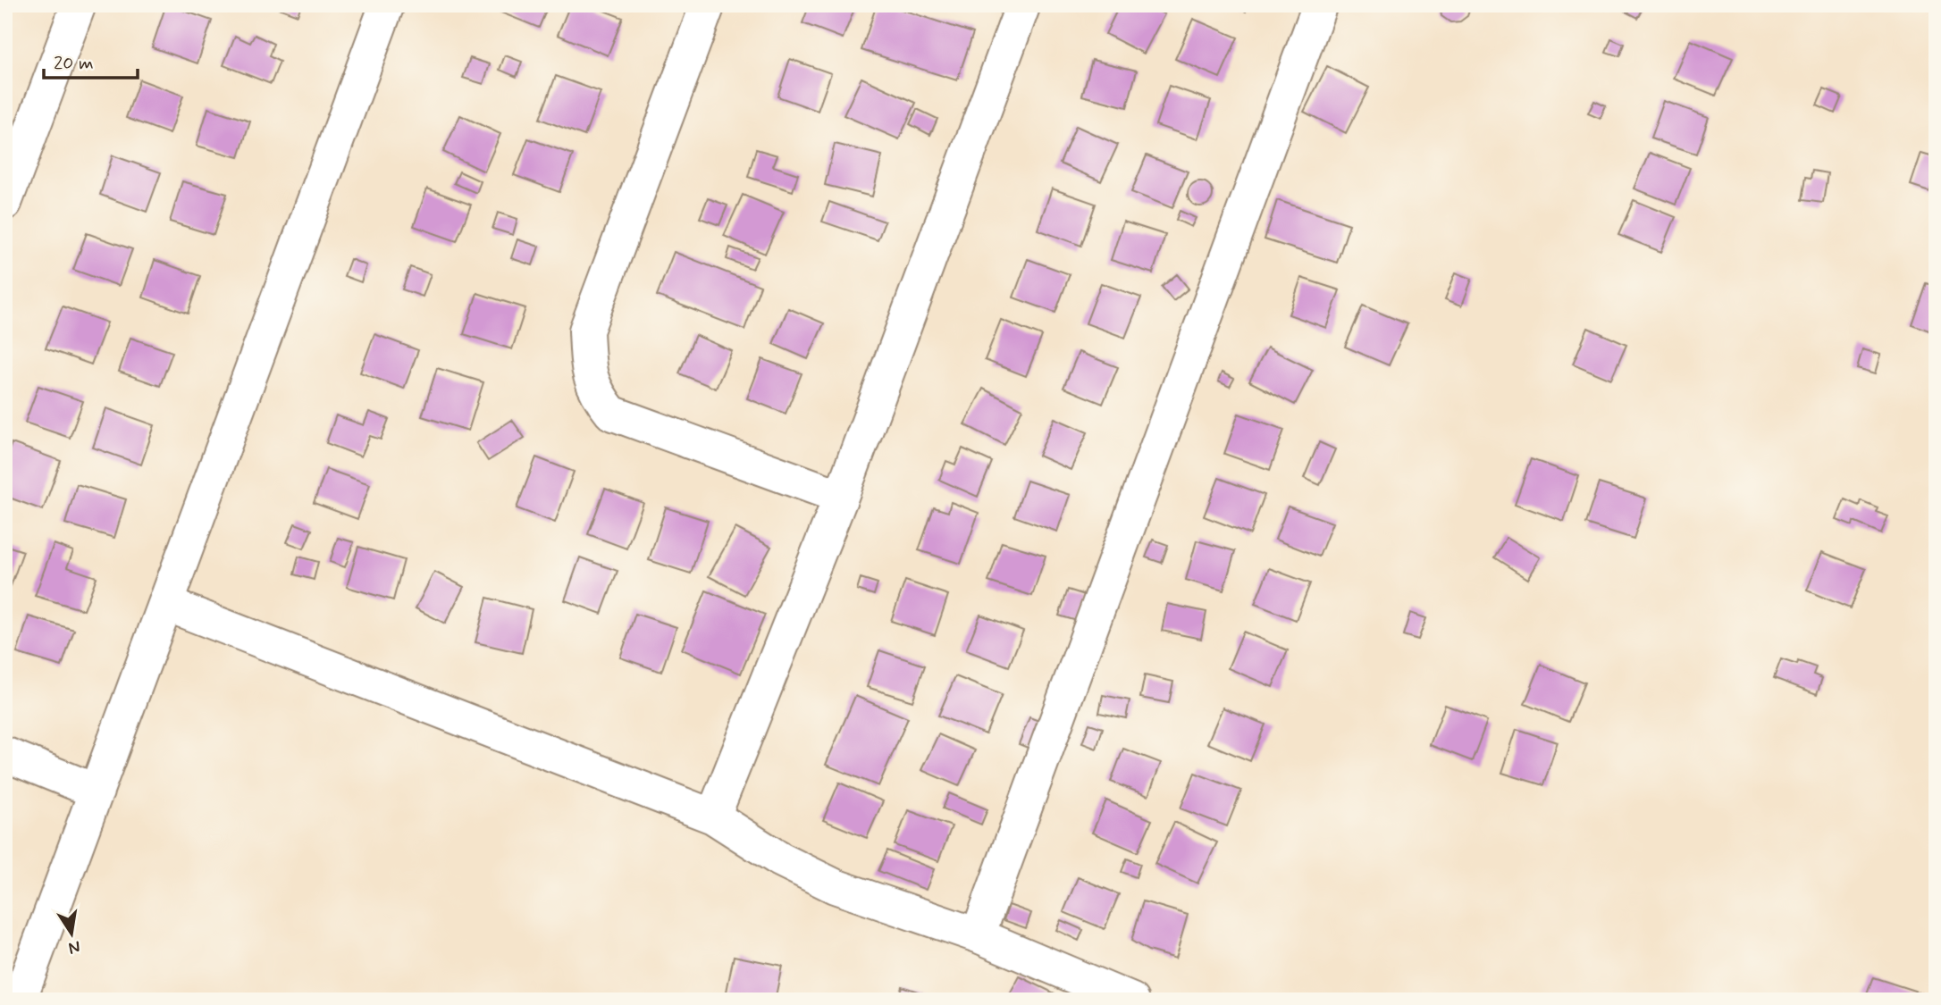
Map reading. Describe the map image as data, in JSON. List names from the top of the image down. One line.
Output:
{"scale_bar":"20 m","north":"bottom"}
